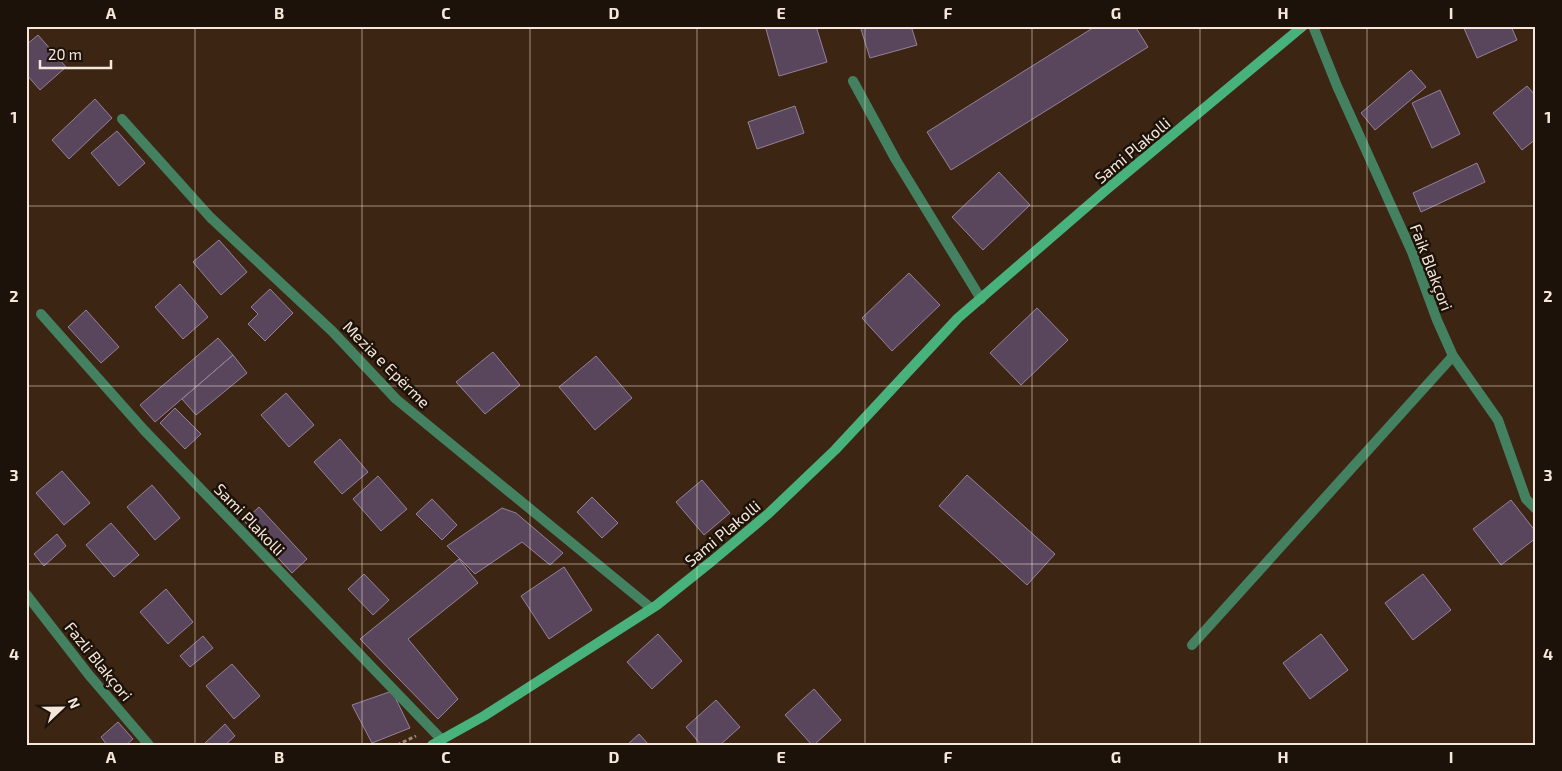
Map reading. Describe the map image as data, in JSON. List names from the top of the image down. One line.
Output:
{"streets":{"street":["Sami Plakolli","Faik Blakçori","Mezia e Epërme","Fazli Blakçori"]},"crossings":[["Sami Plakolli","Mezia e Epërme"]],"scale_bar":"20 m","north":"right","grid":{"columns":["A","B","C","D","E","F","G","H","I"],"rows":["1","2","3","4"]}}
